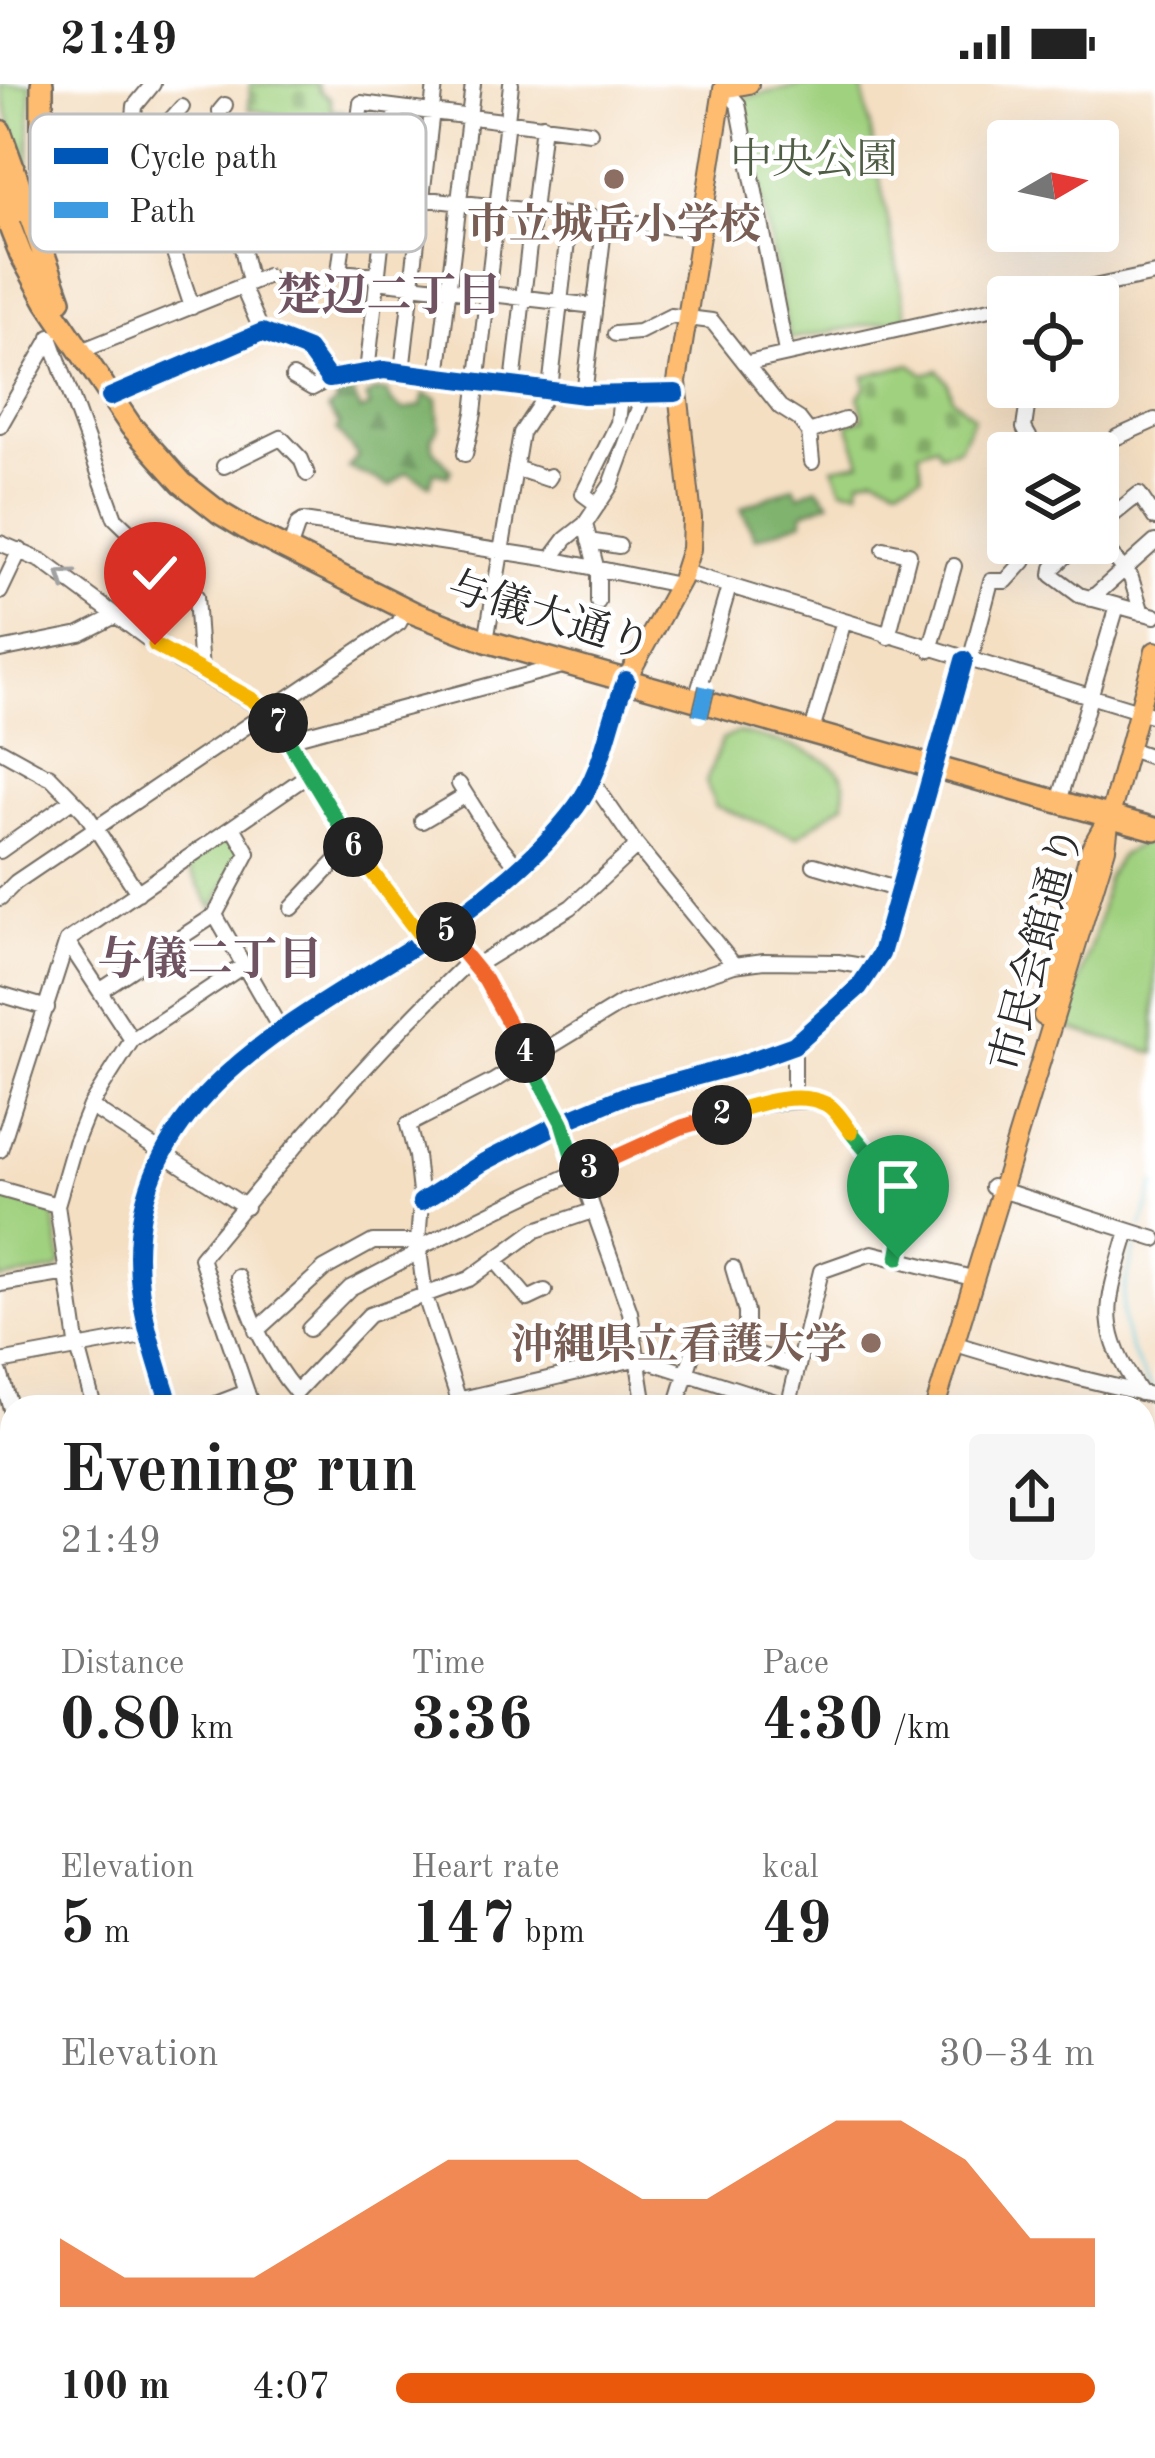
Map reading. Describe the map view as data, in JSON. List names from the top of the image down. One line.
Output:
{"streets":{"highway":["与儀大通り"],"main road":["市民会館通り"]},"crossings":[["与儀大通り","市民会館通り"]],"districts":["楚辺二丁目","与儀二丁目"],"parks":["中央公園"],"places":["市立城岳小学校","沖縄県立看護大学"],"legend":["Cycle path","Path"],"north":"right","page":{"status":"21:49","pins":["7","6","5","4","2","3"],"heading":["Evening run","21:49"],"stats":[["Distance","0.80 km"],["Time","3:36"],["Pace","4:30 /km"],["Elevation","5 m"],["Heart rate","147 bpm"],["kcal","49"]],"chart":["Elevation","30–34 m"],"list":[{"name":"100 m","note":"4:07"}]}}
